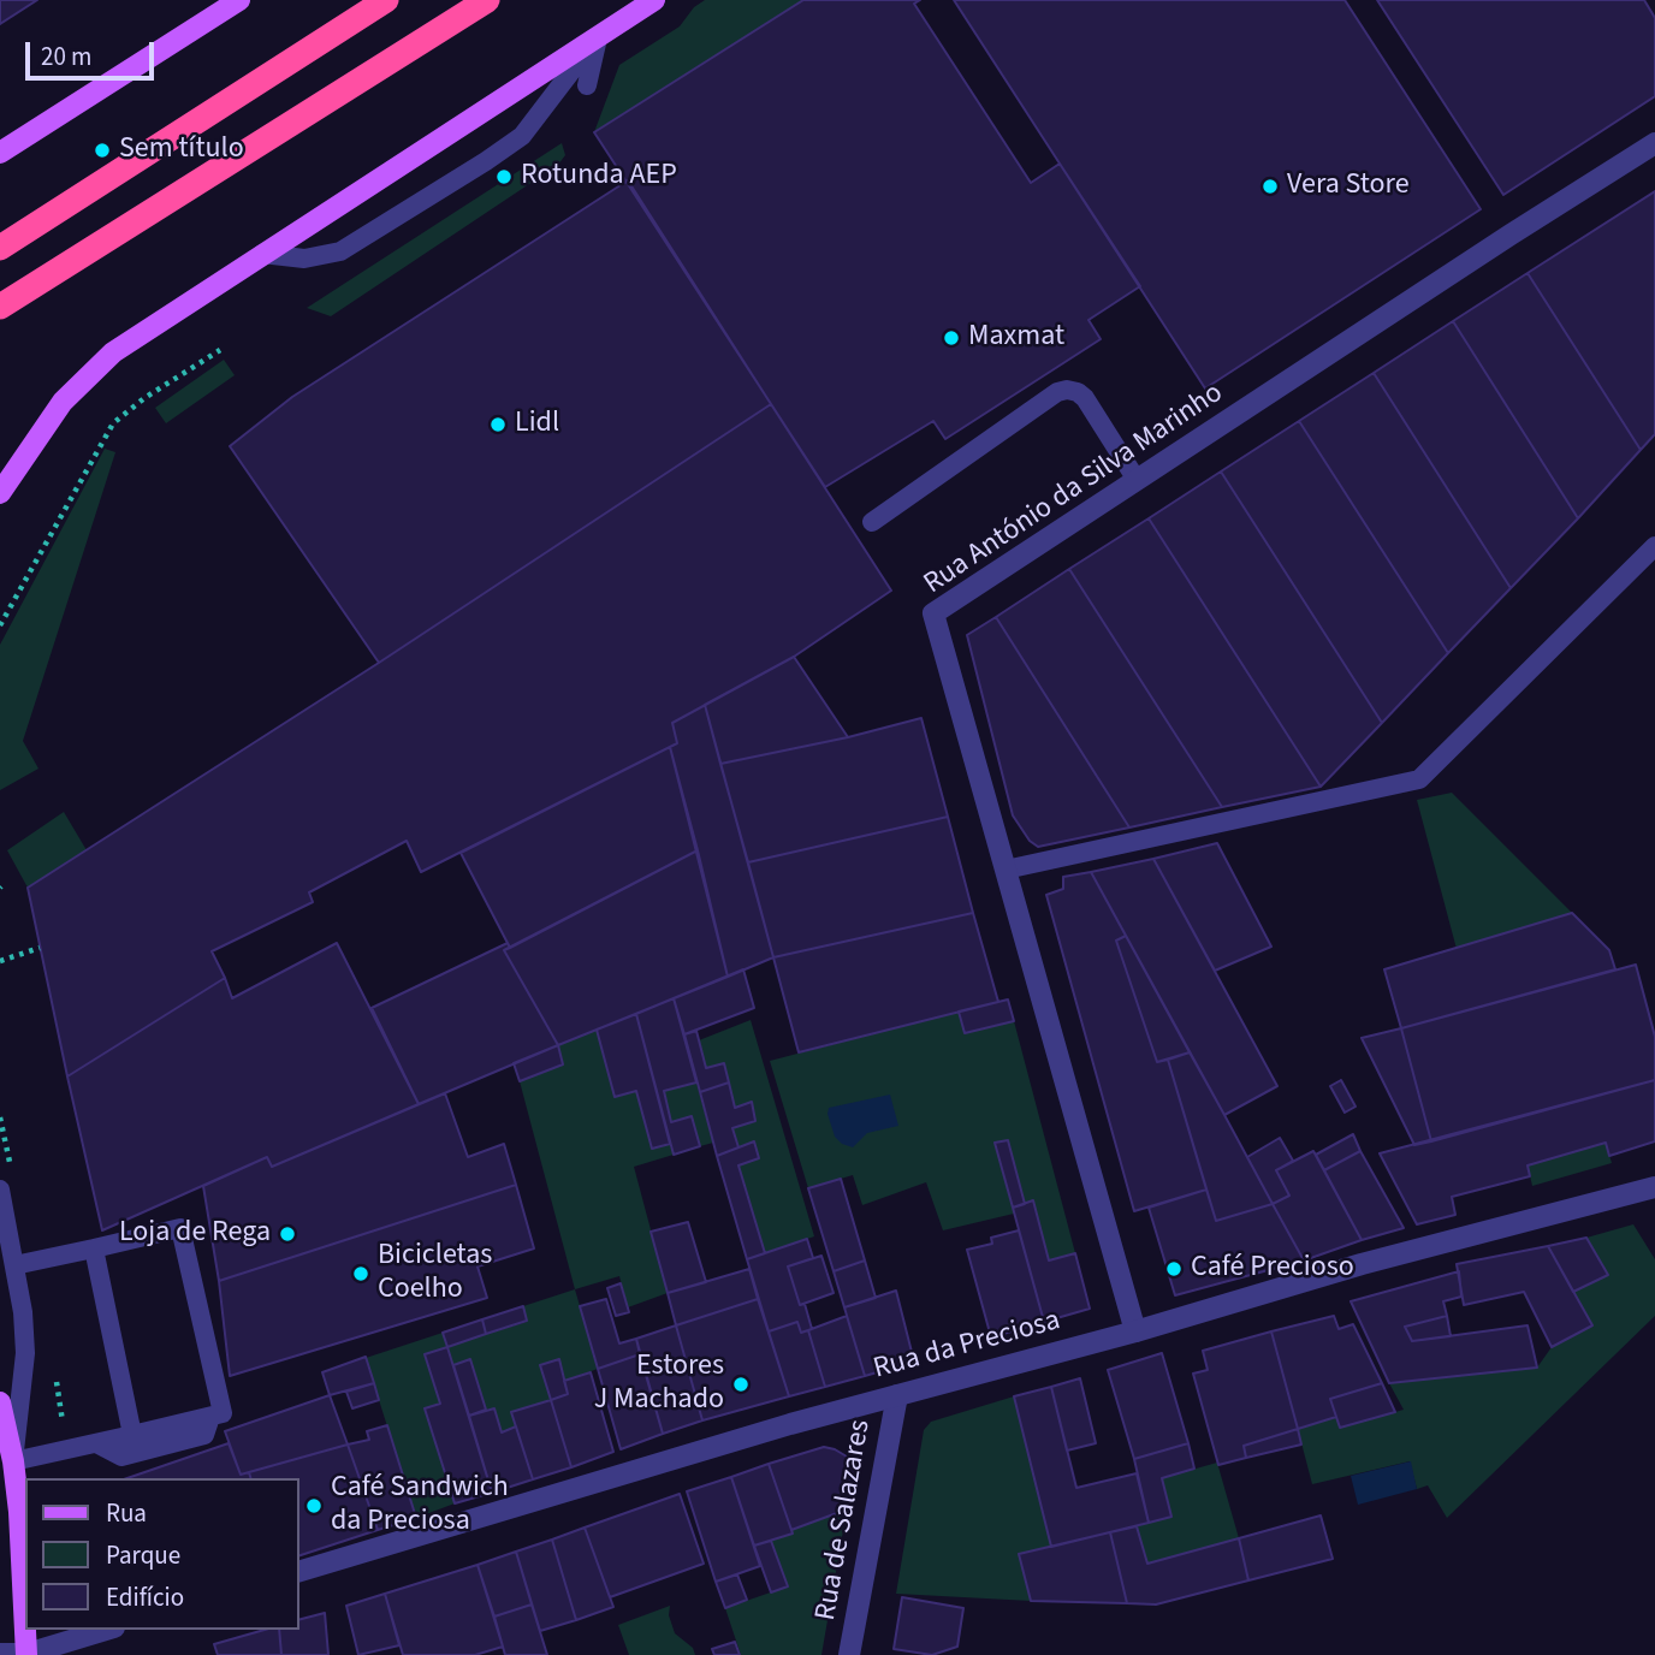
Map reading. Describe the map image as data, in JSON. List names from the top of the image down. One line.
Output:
{"streets":{"street":["Rua António da Silva Marinho","Rua da Preciosa","Rua de Salazares"]},"crossings":[["Rua António da Silva Marinho","Rua da Preciosa"],["Rua da Preciosa","Rua de Salazares"]],"places":["Sem título","Rotunda AEP","Vera Store","Maxmat","Lidl","Loja de Rega","Café Precioso","Bicicletas Coelho","Estores J Machado","Café Sandwich da Preciosa"],"legend":["Rua","Parque","Edifício"],"scale_bar":"20 m"}
